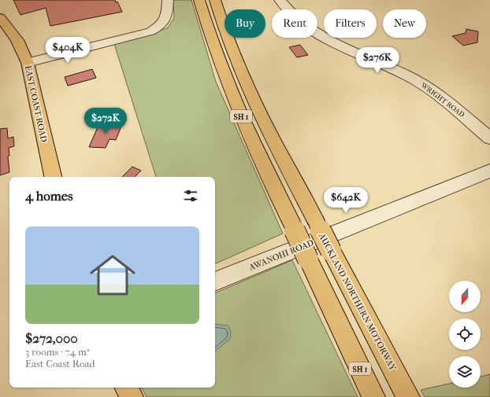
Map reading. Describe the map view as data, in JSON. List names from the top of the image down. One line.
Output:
{"streets":{"main road":["EAST COAST ROAD","SH 1","AUCKLAND NORTHERN MOTORWAY"],"street":["WRIGHT ROAD","AWANOHI ROAD"]},"north":"bottom","page":{"chip":["Buy","Rent","Filters","New"],"price":["$404K","$276K","$272K","$642K"],"heading":"4 homes","list":[{"name":"$272,000","note":"3 rooms · 74 m² · East Coast Road"}]}}
